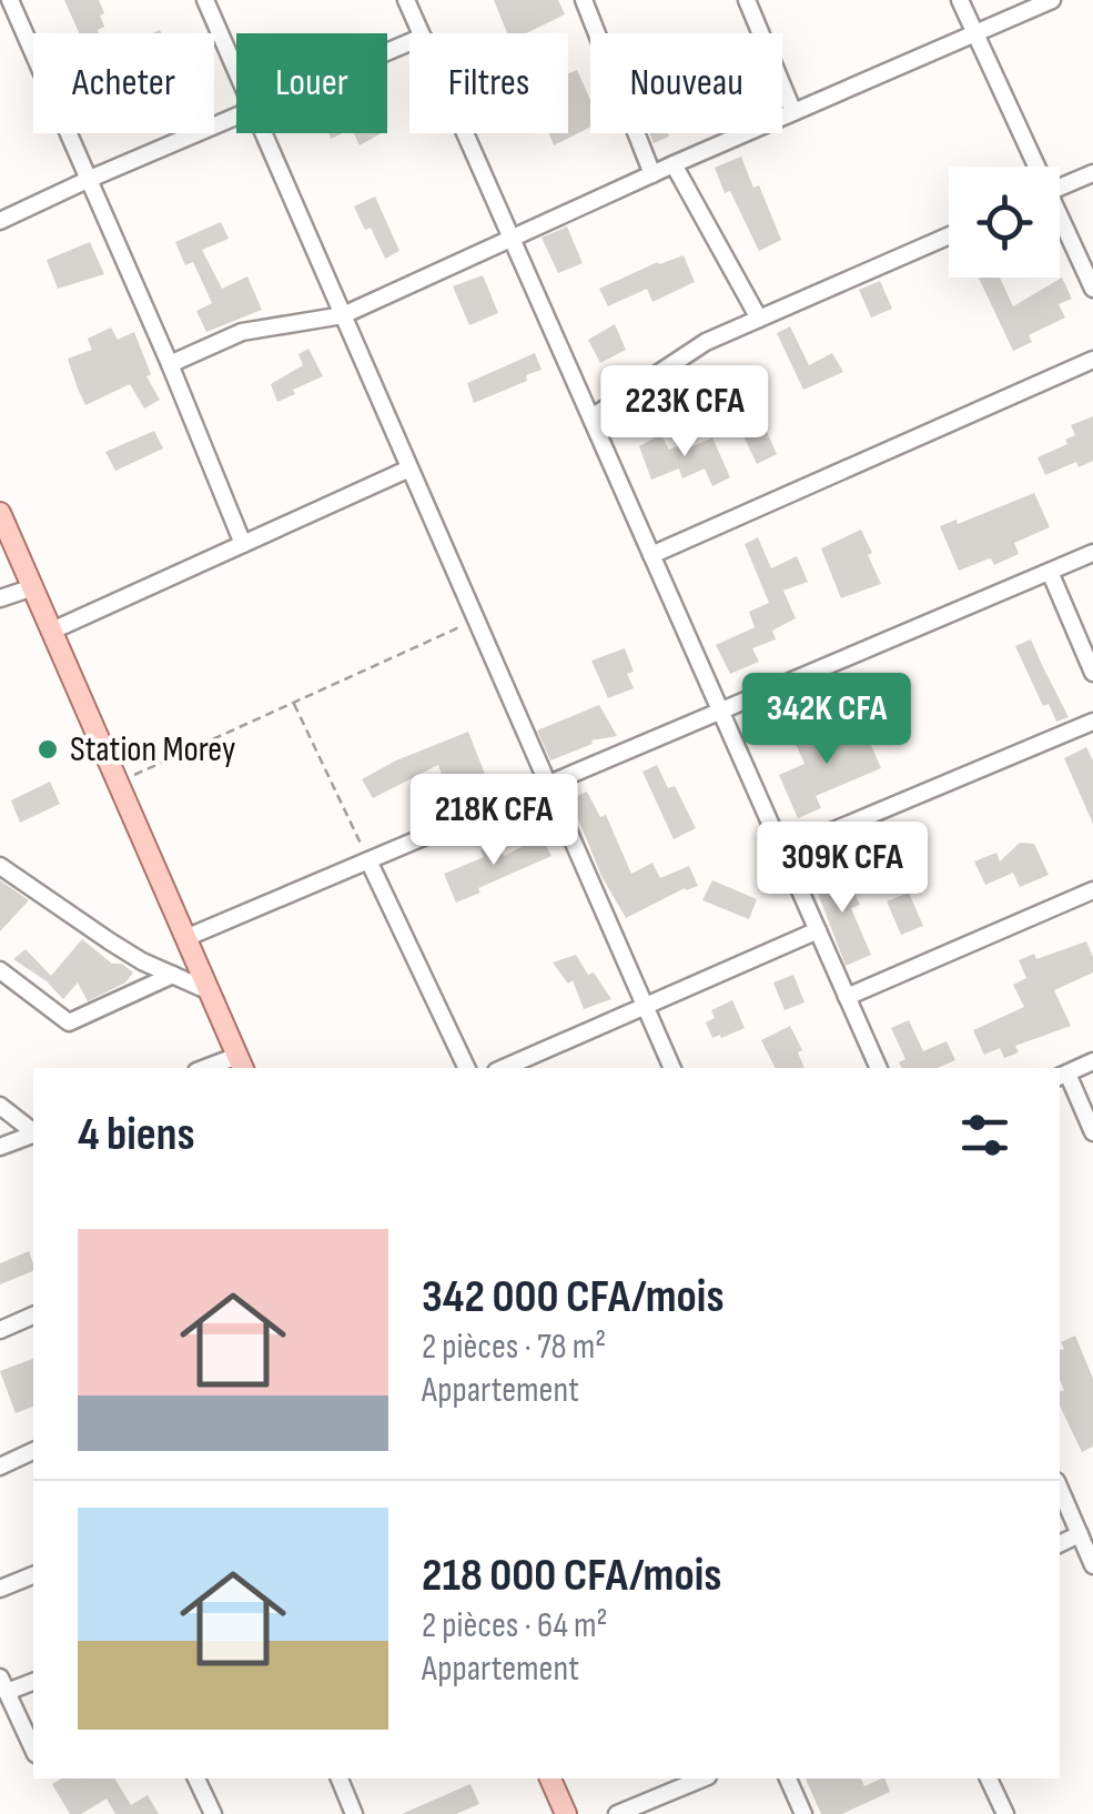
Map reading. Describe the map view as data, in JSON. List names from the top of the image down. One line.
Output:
{"places":["Station Morey"],"page":{"chip":["Acheter","Louer","Filtres","Nouveau"],"price":["223K CFA","342K CFA","218K CFA","309K CFA"],"heading":"4 biens","list":[{"name":"342 000 CFA/mois","note":"2 pièces · 78 m² · Appartement"},{"name":"218 000 CFA/mois","note":"2 pièces · 64 m² · Appartement"}]}}
